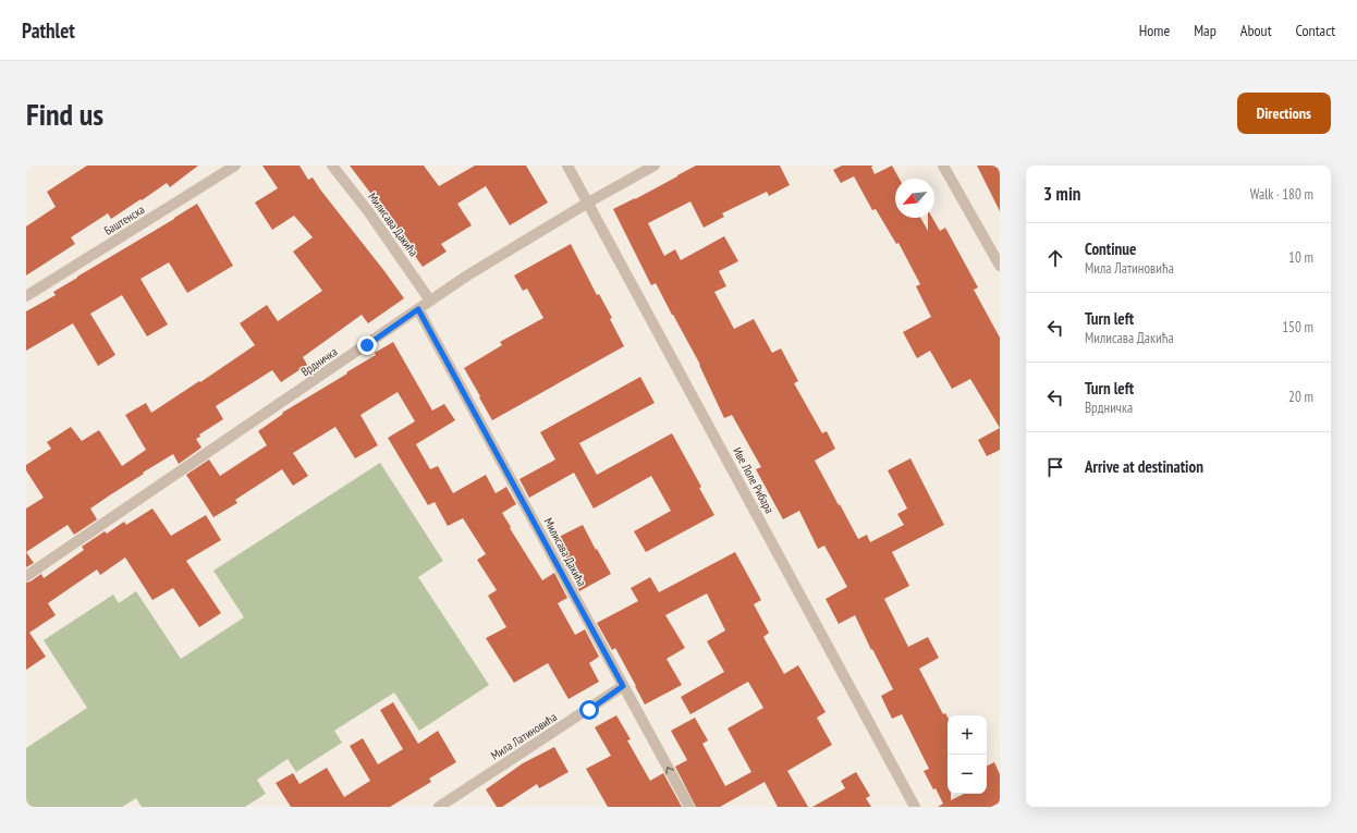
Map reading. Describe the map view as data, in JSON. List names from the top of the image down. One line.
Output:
{"streets":{"street":["Баштенска","Милисава Дакића","Врдничка","Иве Лоле Рибара","Мила Латиновића"]},"crossings":[["Милисава Дакића","Врдничка"],["Милисава Дакића","Мила Латиновића"],["Врдничка","Иве Лоле Рибара"]],"north":"bottom left","page":{"header":"Pathlet","nav":["Home","Map","About","Contact"],"buttons":"Directions","title":"Find us","heading":["3 min","Walk · 180 m"],"list":[["Continue","Мила Латиновића","10 m"],["Turn left","Милисава Дакића","150 m"],["Turn left","Врдничка","20 m"],"Arrive at destination"],"map_buttons":["+","−"]}}
